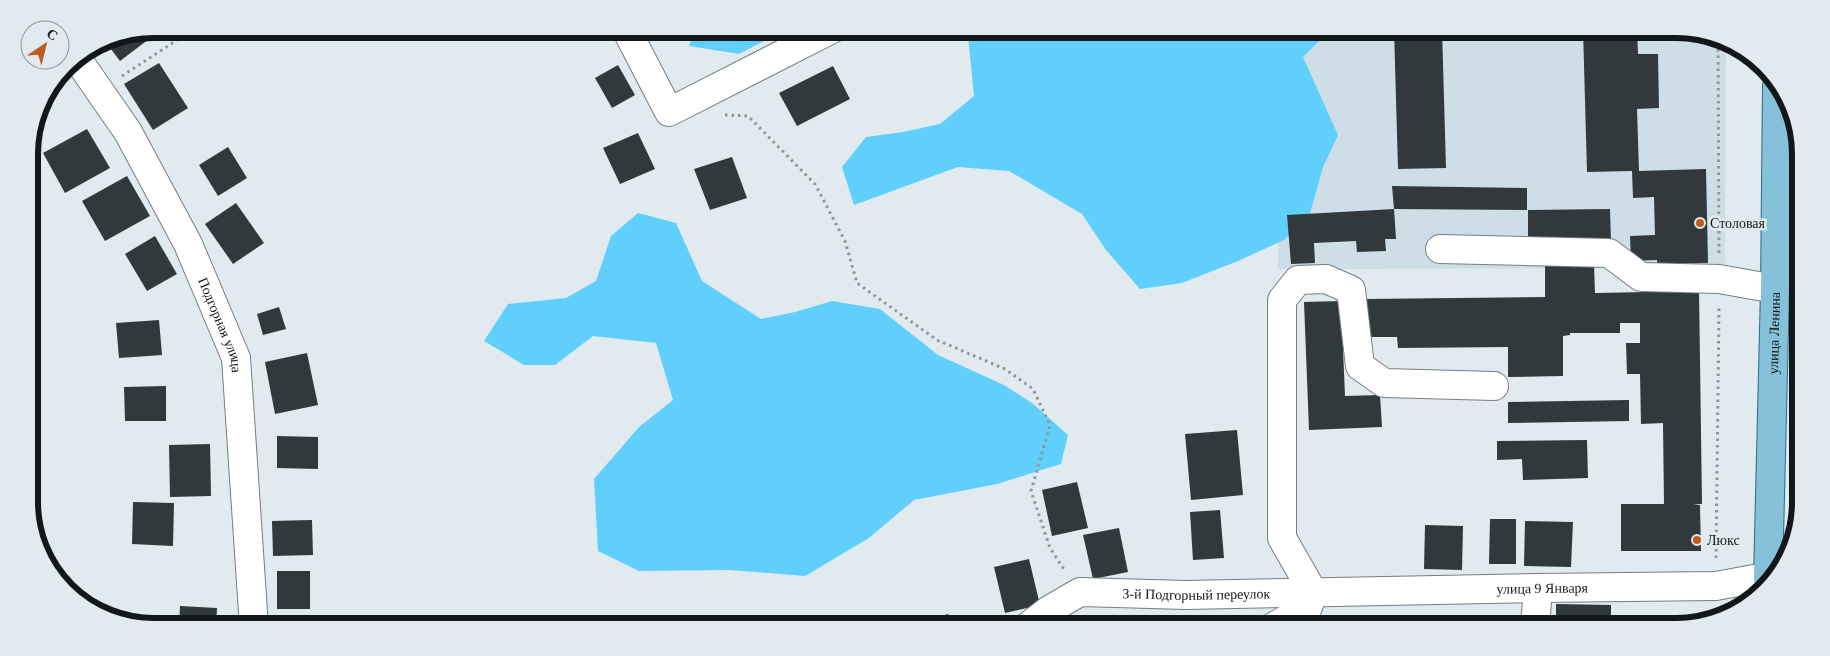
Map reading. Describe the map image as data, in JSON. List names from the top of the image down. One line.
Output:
{"streets":{"main road":["улица Ленина"],"street":["Подгорная улица","улица 9 Января","3-й Подгорный переулок"]},"crossings":[["улица 9 Января","3-й Подгорный переулок"]],"places":["Столовая","Люкс"],"north":"top right"}
